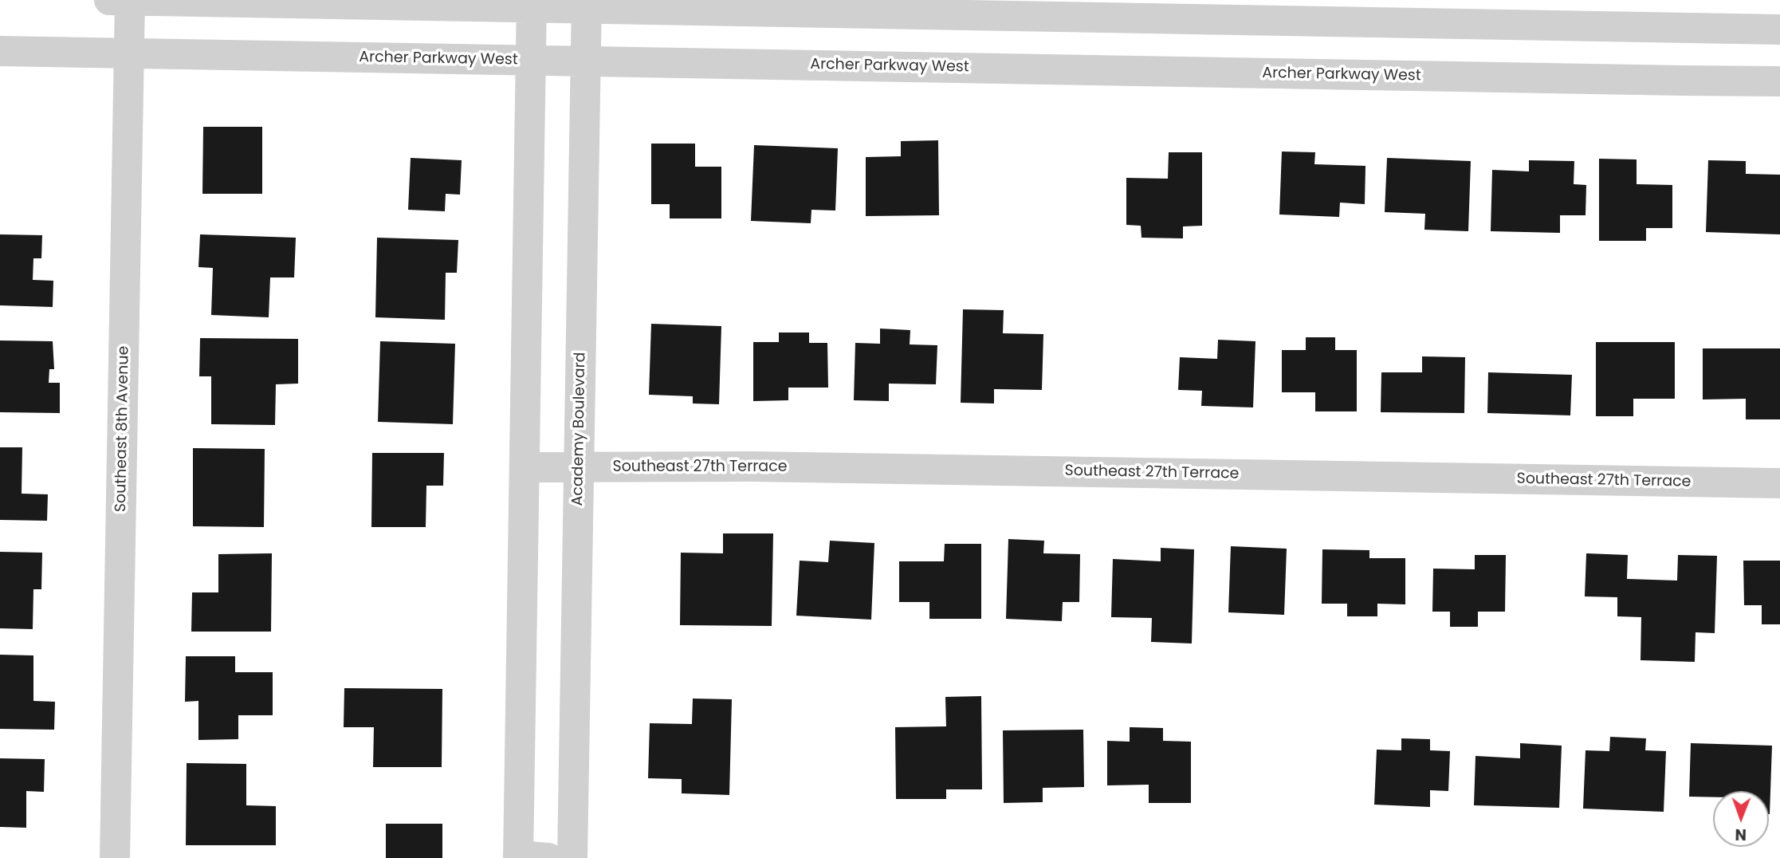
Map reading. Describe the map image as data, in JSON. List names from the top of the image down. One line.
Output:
{"streets":{"street":["Archer Parkway West","Southeast 8th Avenue","Academy Boulevard","Southeast 27th Terrace"]},"crossings":[["Archer Parkway West","Southeast 8th Avenue"],["Archer Parkway West","Academy Boulevard"],["Academy Boulevard","Southeast 27th Terrace"]],"north":"bottom"}
